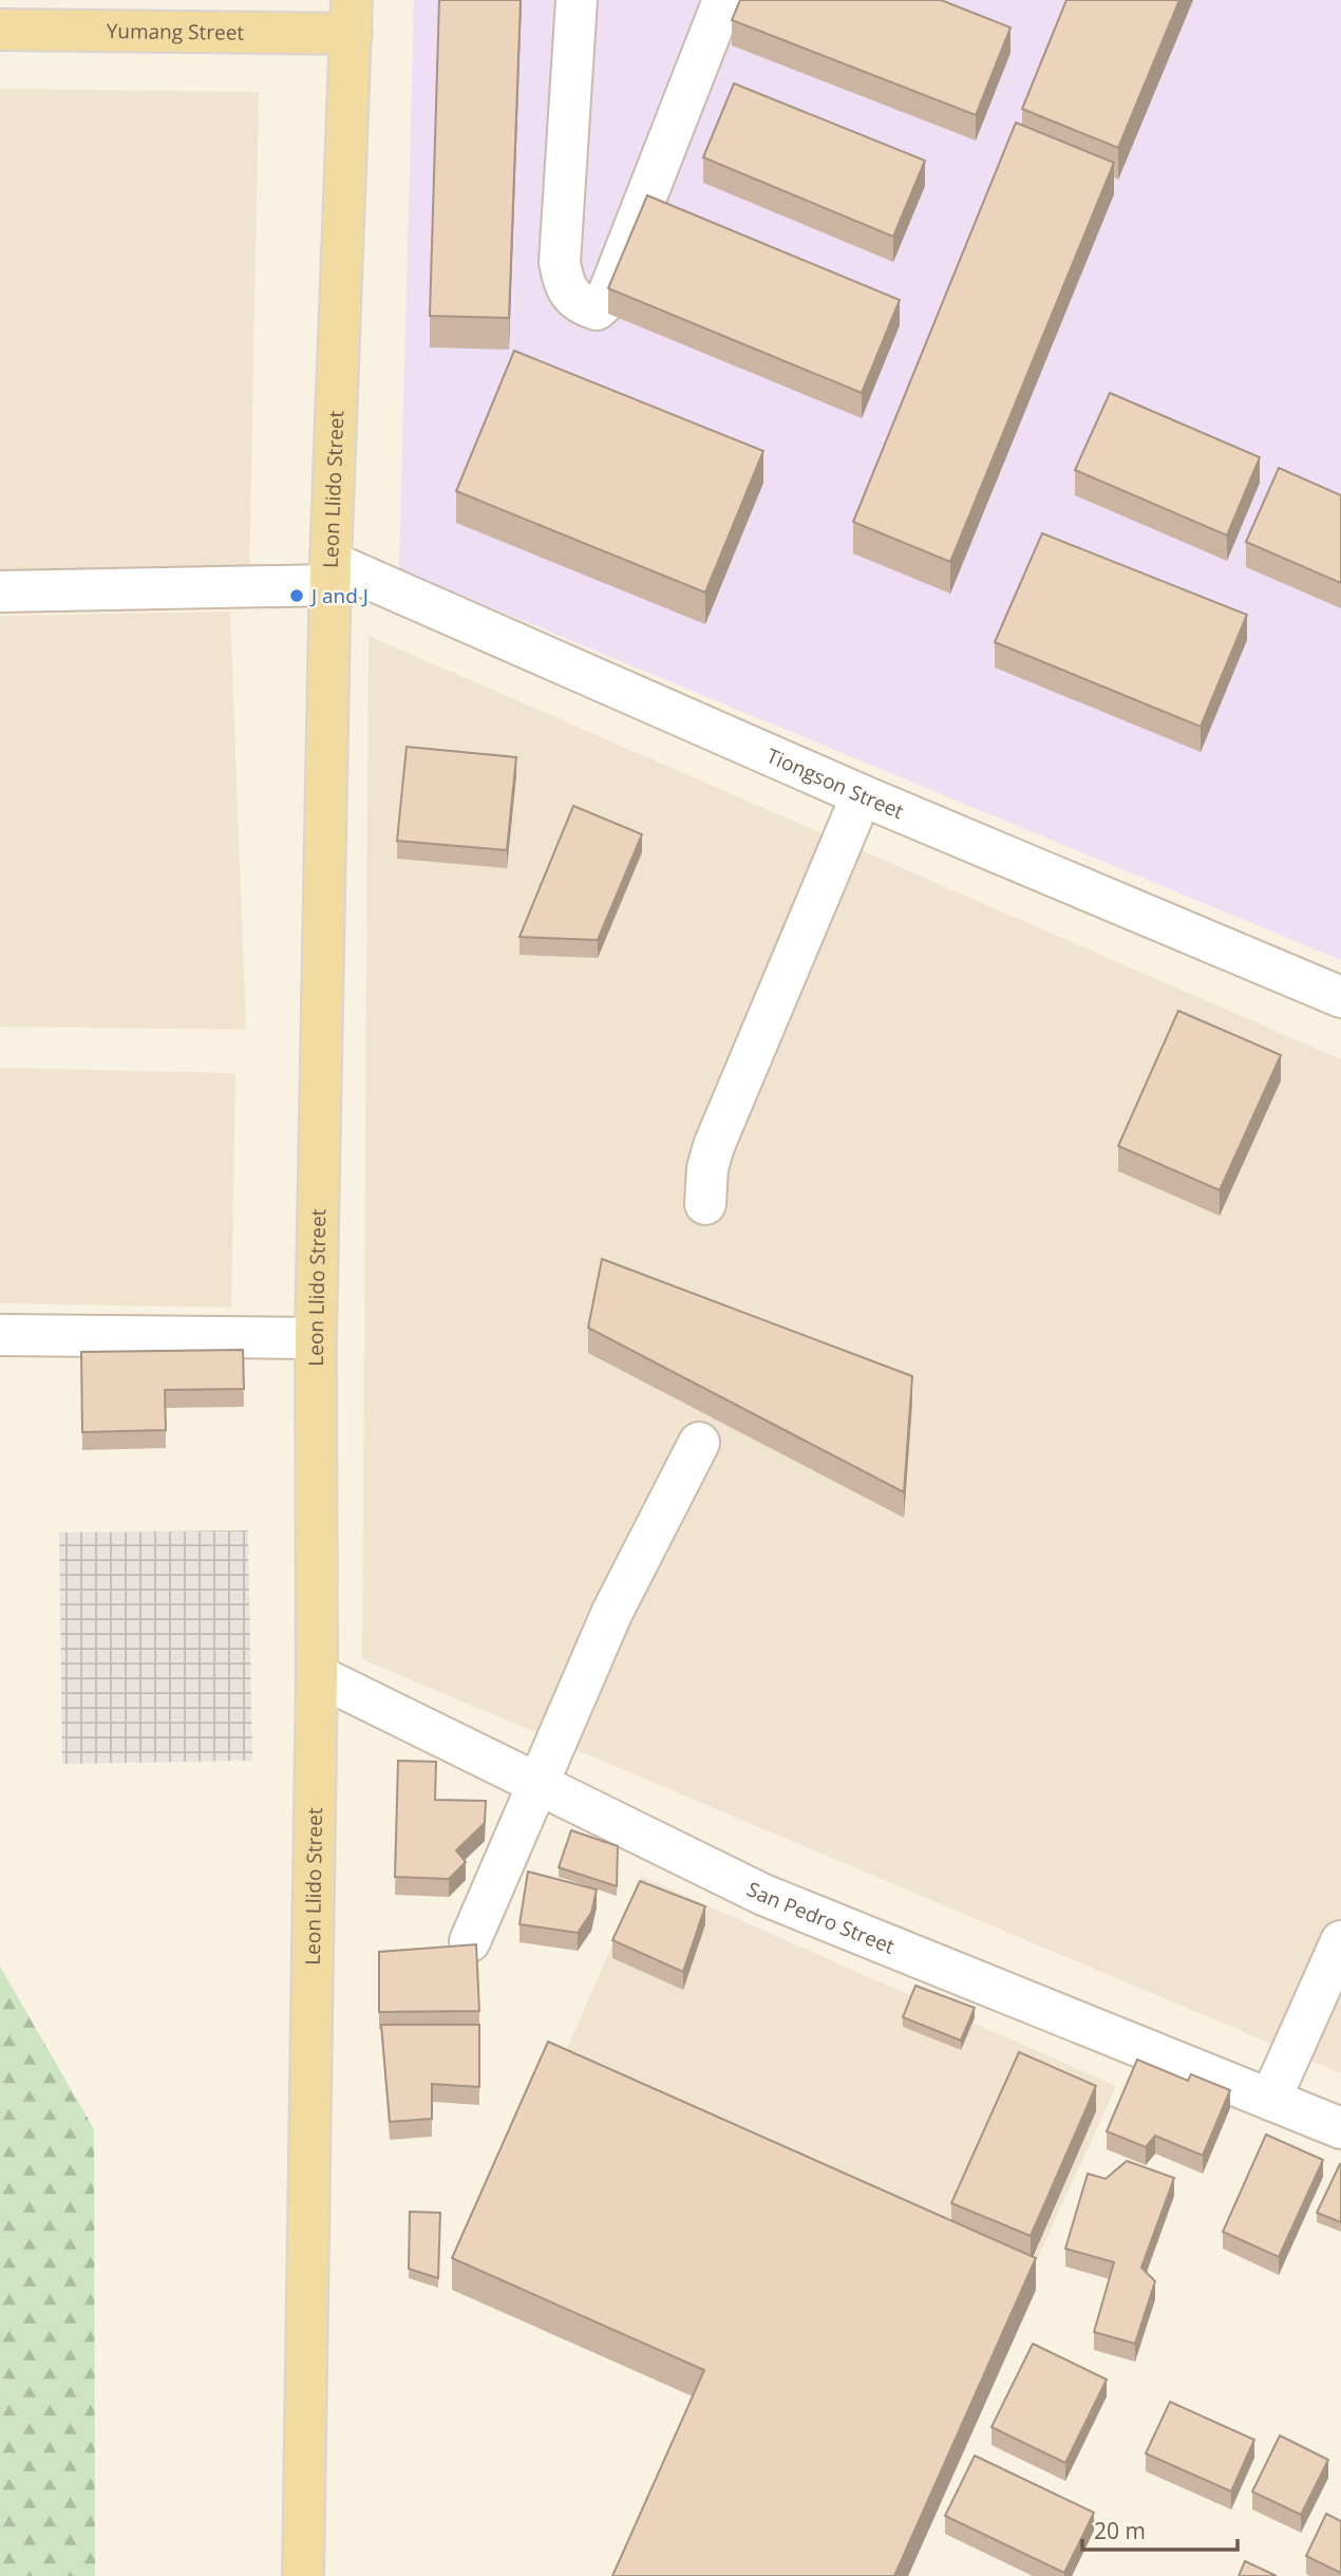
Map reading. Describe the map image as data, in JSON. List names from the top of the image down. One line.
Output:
{"streets":{"main road":["Yumang Street","Leon Llido Street"],"street":["Tiongson Street","San Pedro Street"]},"crossings":[["Yumang Street","Leon Llido Street"],["Leon Llido Street","Tiongson Street"],["Leon Llido Street","San Pedro Street"]],"places":["J and J"],"scale_bar":"20 m"}
